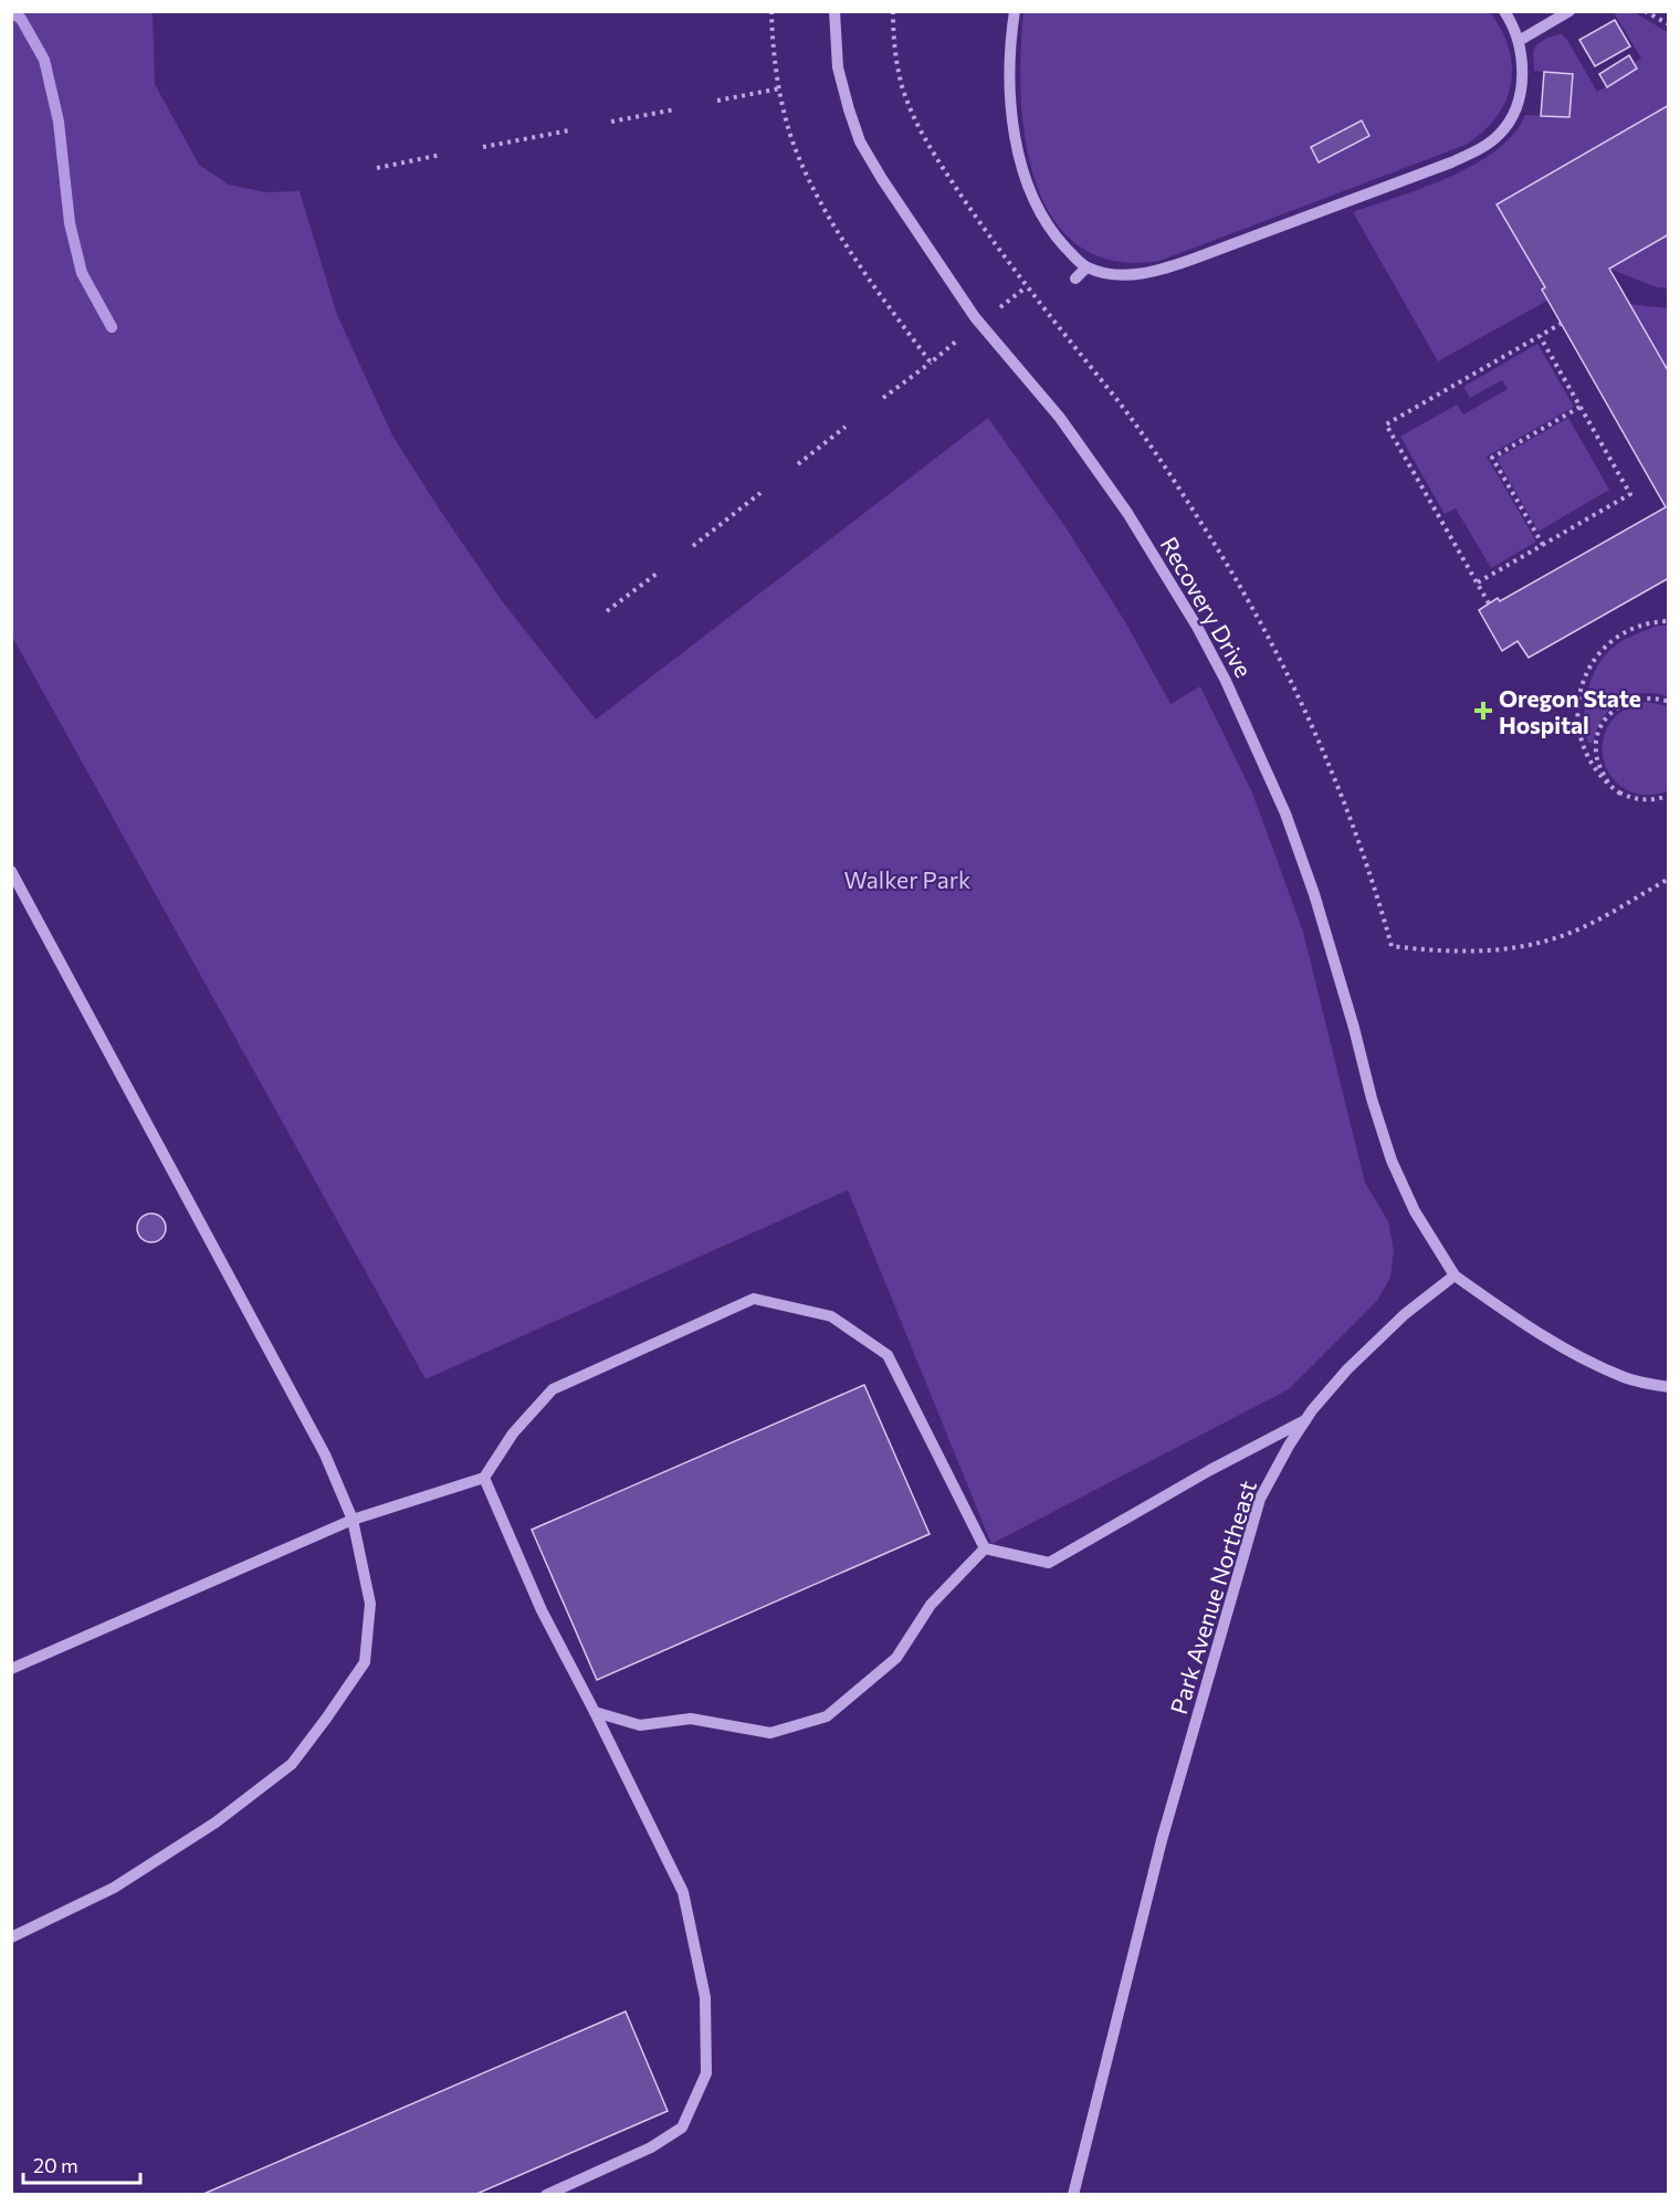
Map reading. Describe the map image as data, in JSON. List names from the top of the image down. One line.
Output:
{"streets":{"street":["Recovery Drive","Park Avenue Northeast"]},"crossings":[["Recovery Drive","Park Avenue Northeast"]],"parks":["Walker Park"],"places":{"health":["Oregon State Hospital"]},"scale_bar":"20 m"}
